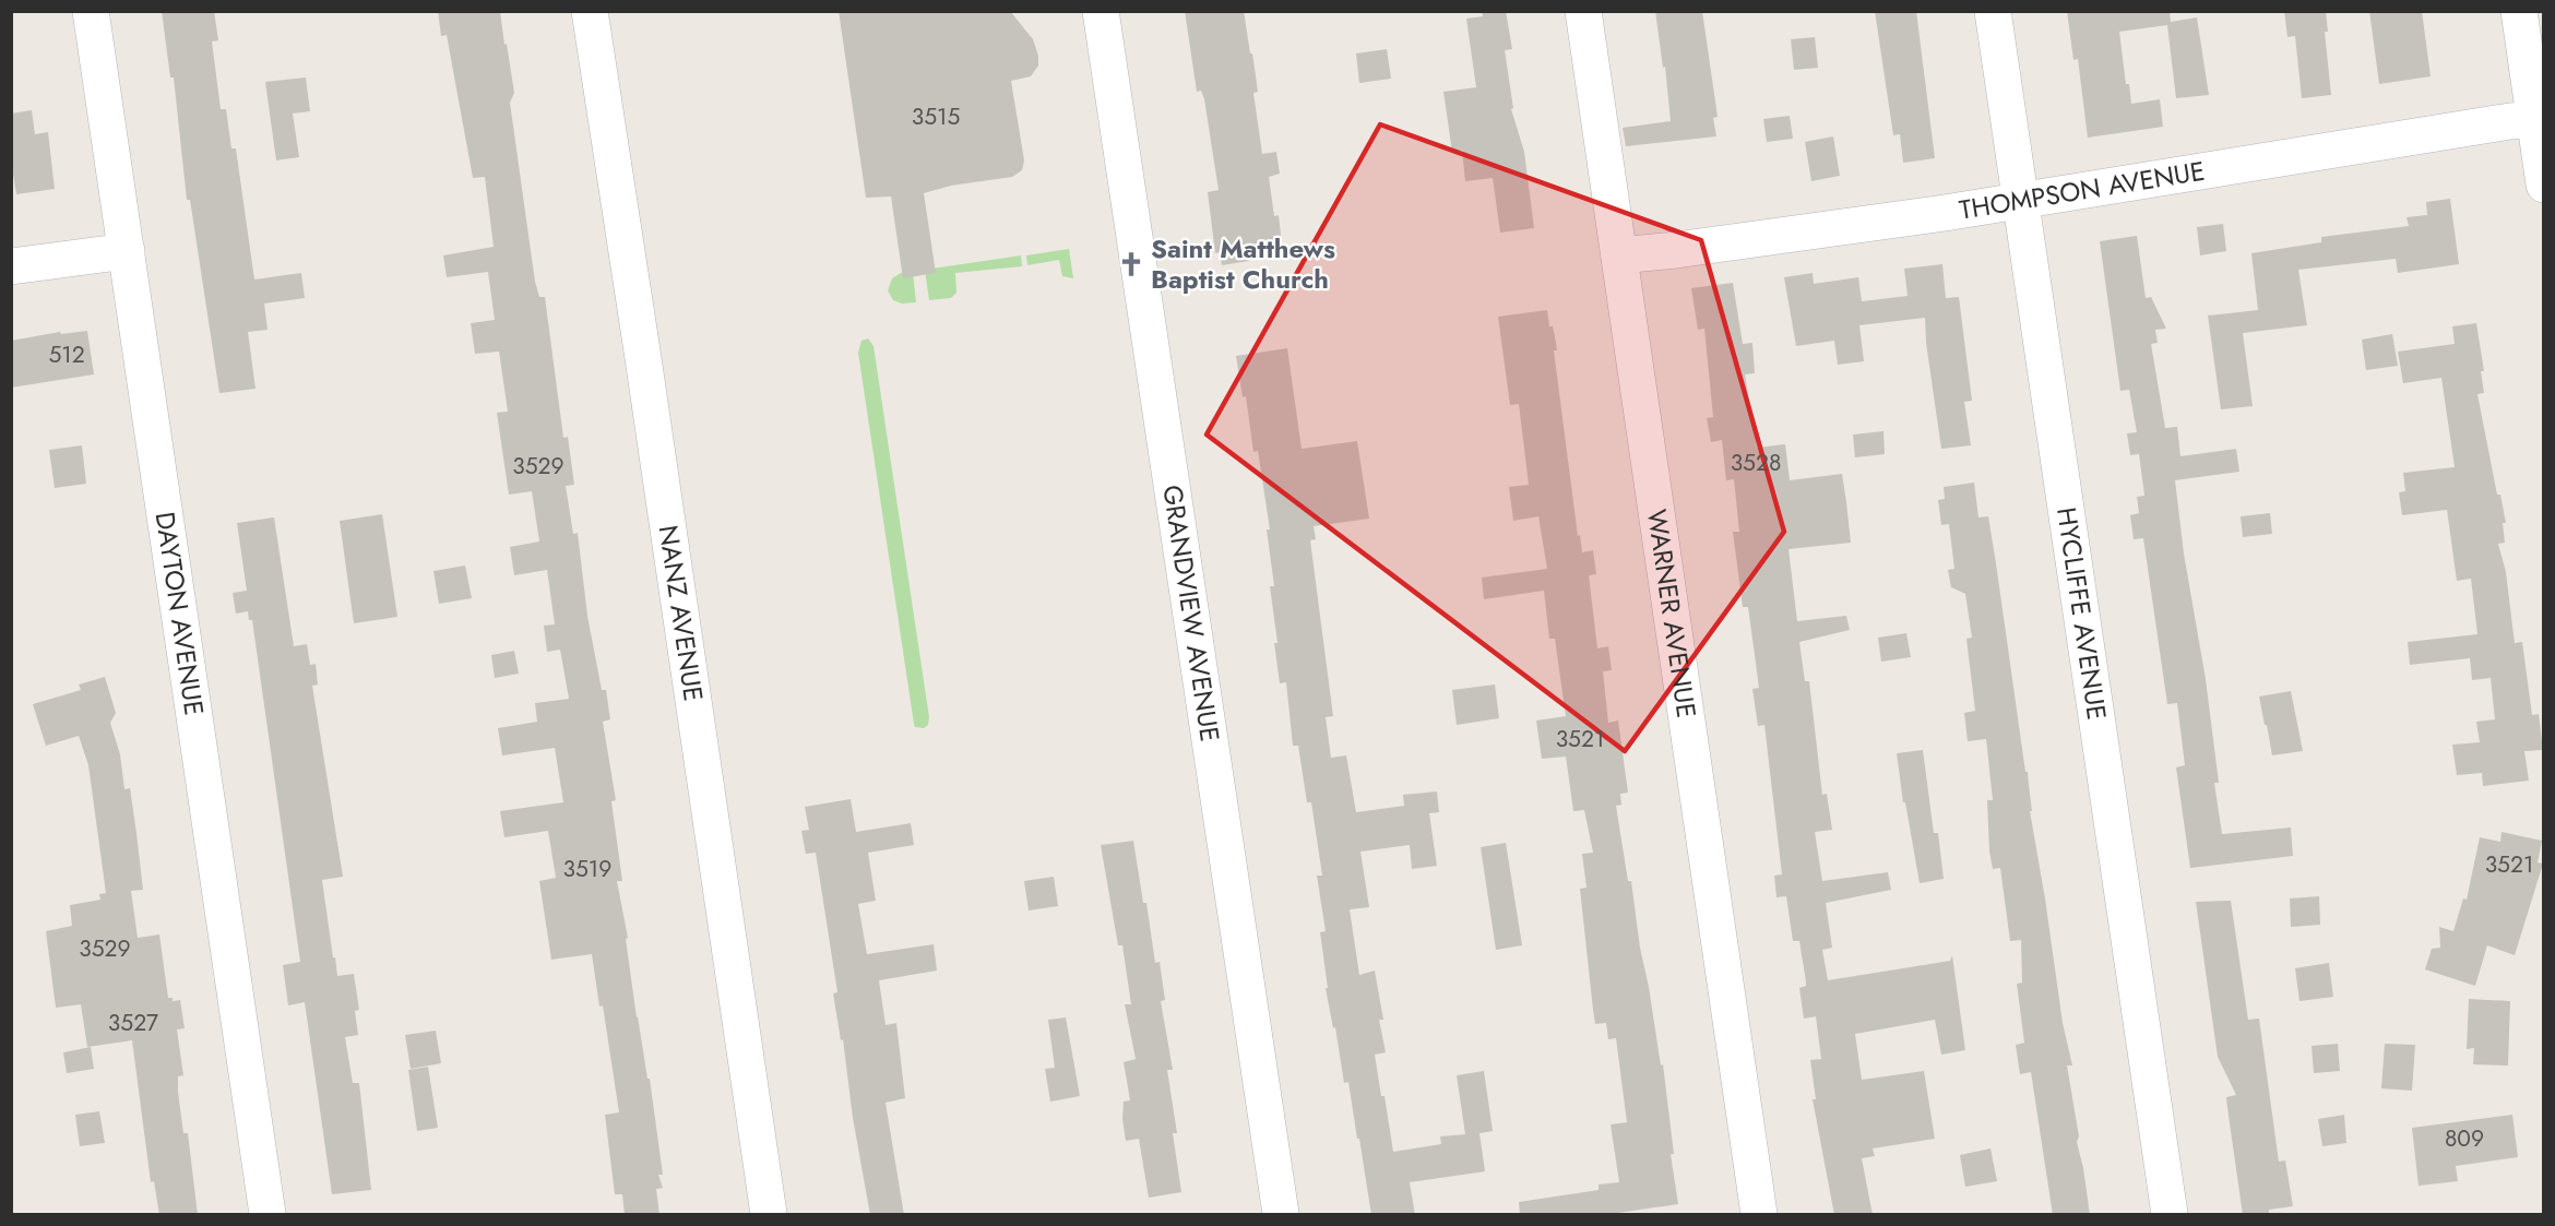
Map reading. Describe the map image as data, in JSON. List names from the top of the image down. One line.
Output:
{"streets":{"street":["THOMPSON AVENUE","DAYTON AVENUE","NANZ AVENUE","GRANDVIEW AVENUE","WARNER AVENUE","HYCLIFFE AVENUE"]},"crossings":[["THOMPSON AVENUE","WARNER AVENUE"],["THOMPSON AVENUE","HYCLIFFE AVENUE"]],"places":{"church":["Saint Matthews Baptist Church"]},"house_numbers":["3515","512","3528","3529","3521","3521","3519","3529","3527","809"]}
